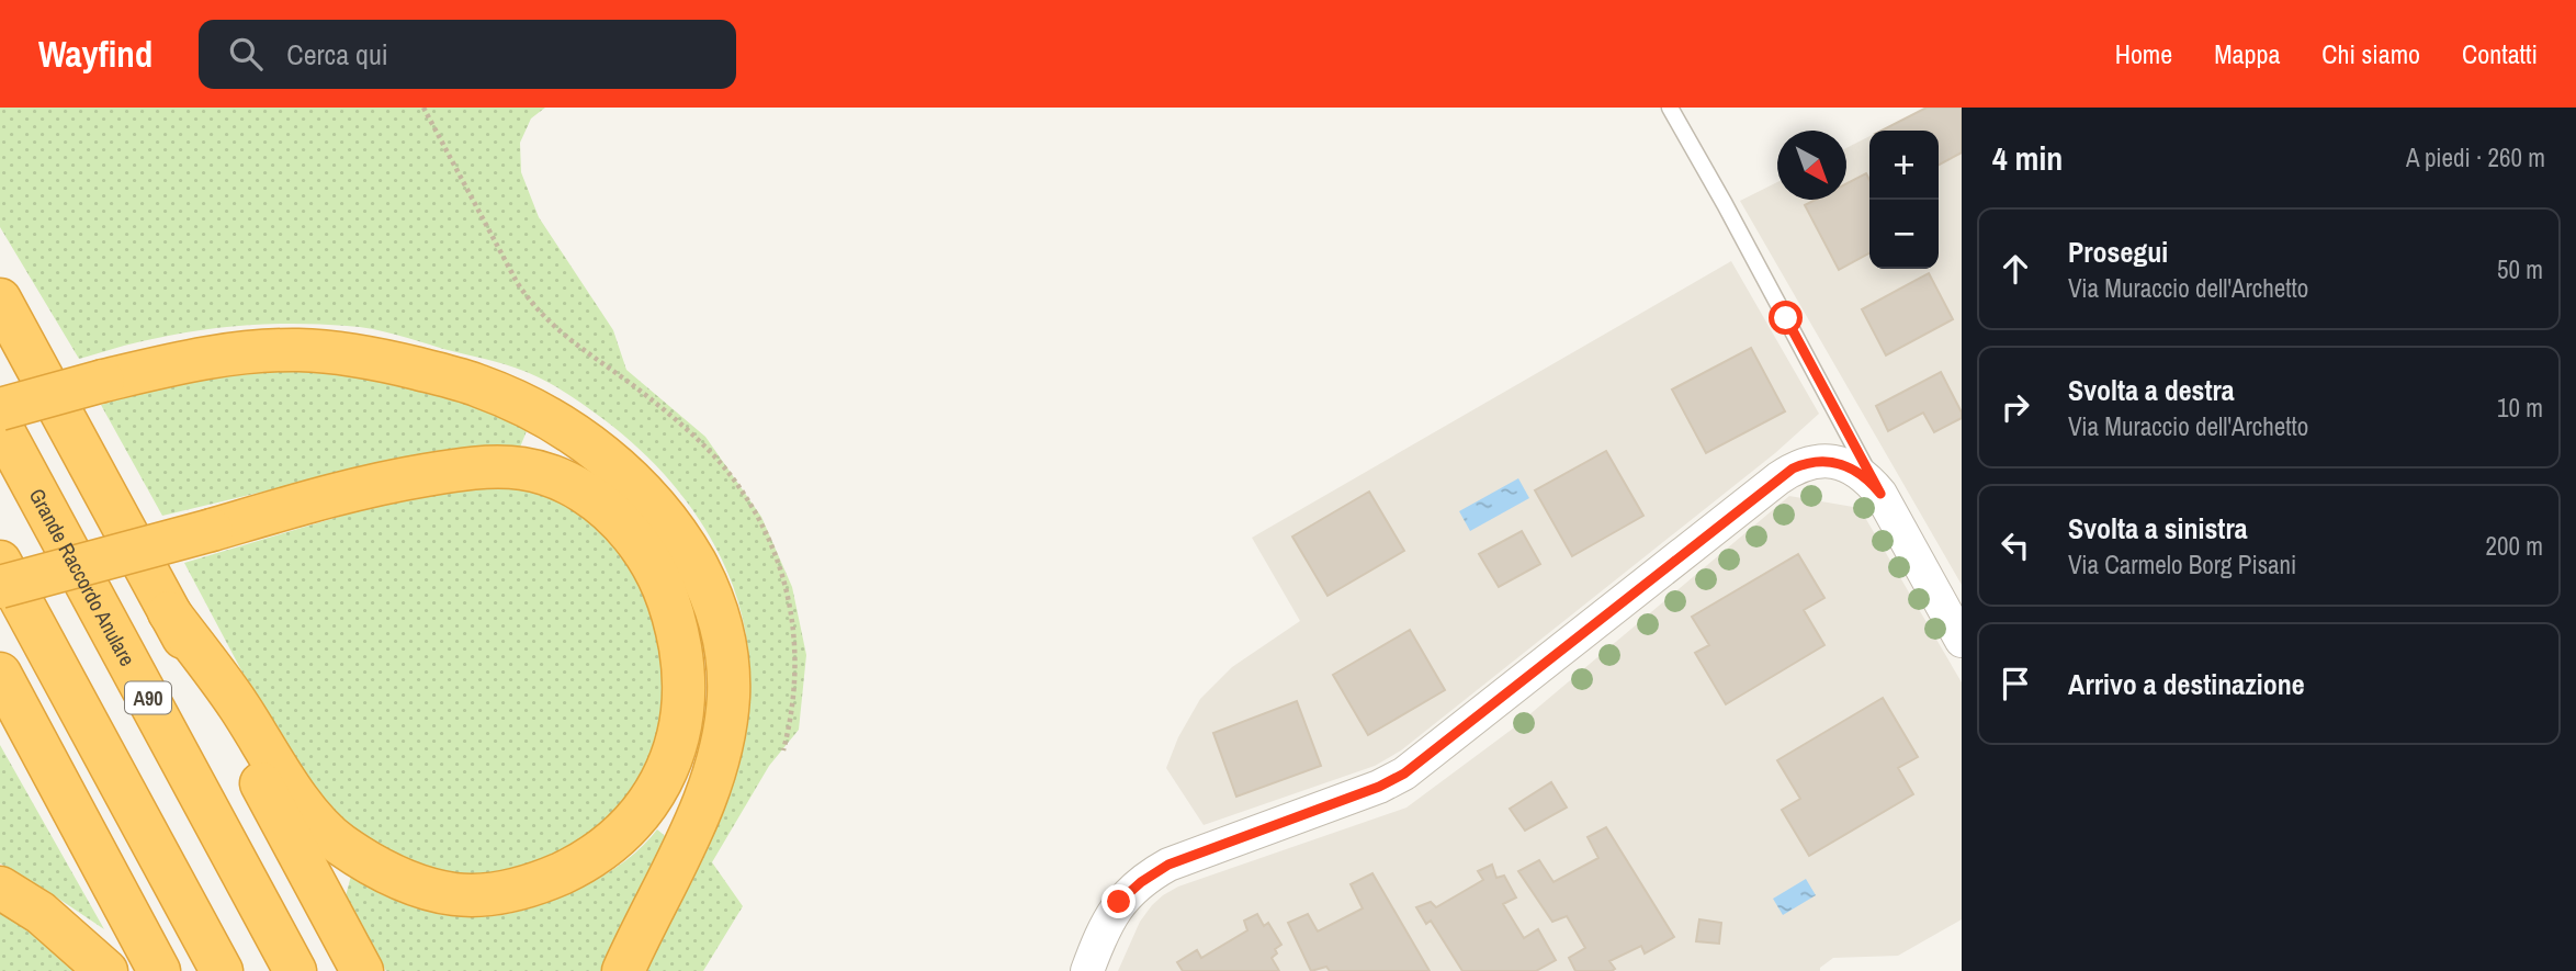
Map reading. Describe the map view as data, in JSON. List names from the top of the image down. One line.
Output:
{"streets":{"highway":["Grande Raccordo Anulare","A90"]},"north":"bottom right","page":{"header":"Wayfind","search":"Cerca qui","nav":["Home","Mappa","Chi siamo","Contatti"],"heading":["4 min","A piedi · 260 m"],"map_buttons":["+","−"],"list":[["Prosegui","Via Muraccio dell'Archetto","50 m"],["Svolta a destra","Via Muraccio dell'Archetto","10 m"],["Svolta a sinistra","Via Carmelo Borg Pisani","200 m"],"Arrivo a destinazione"]}}
